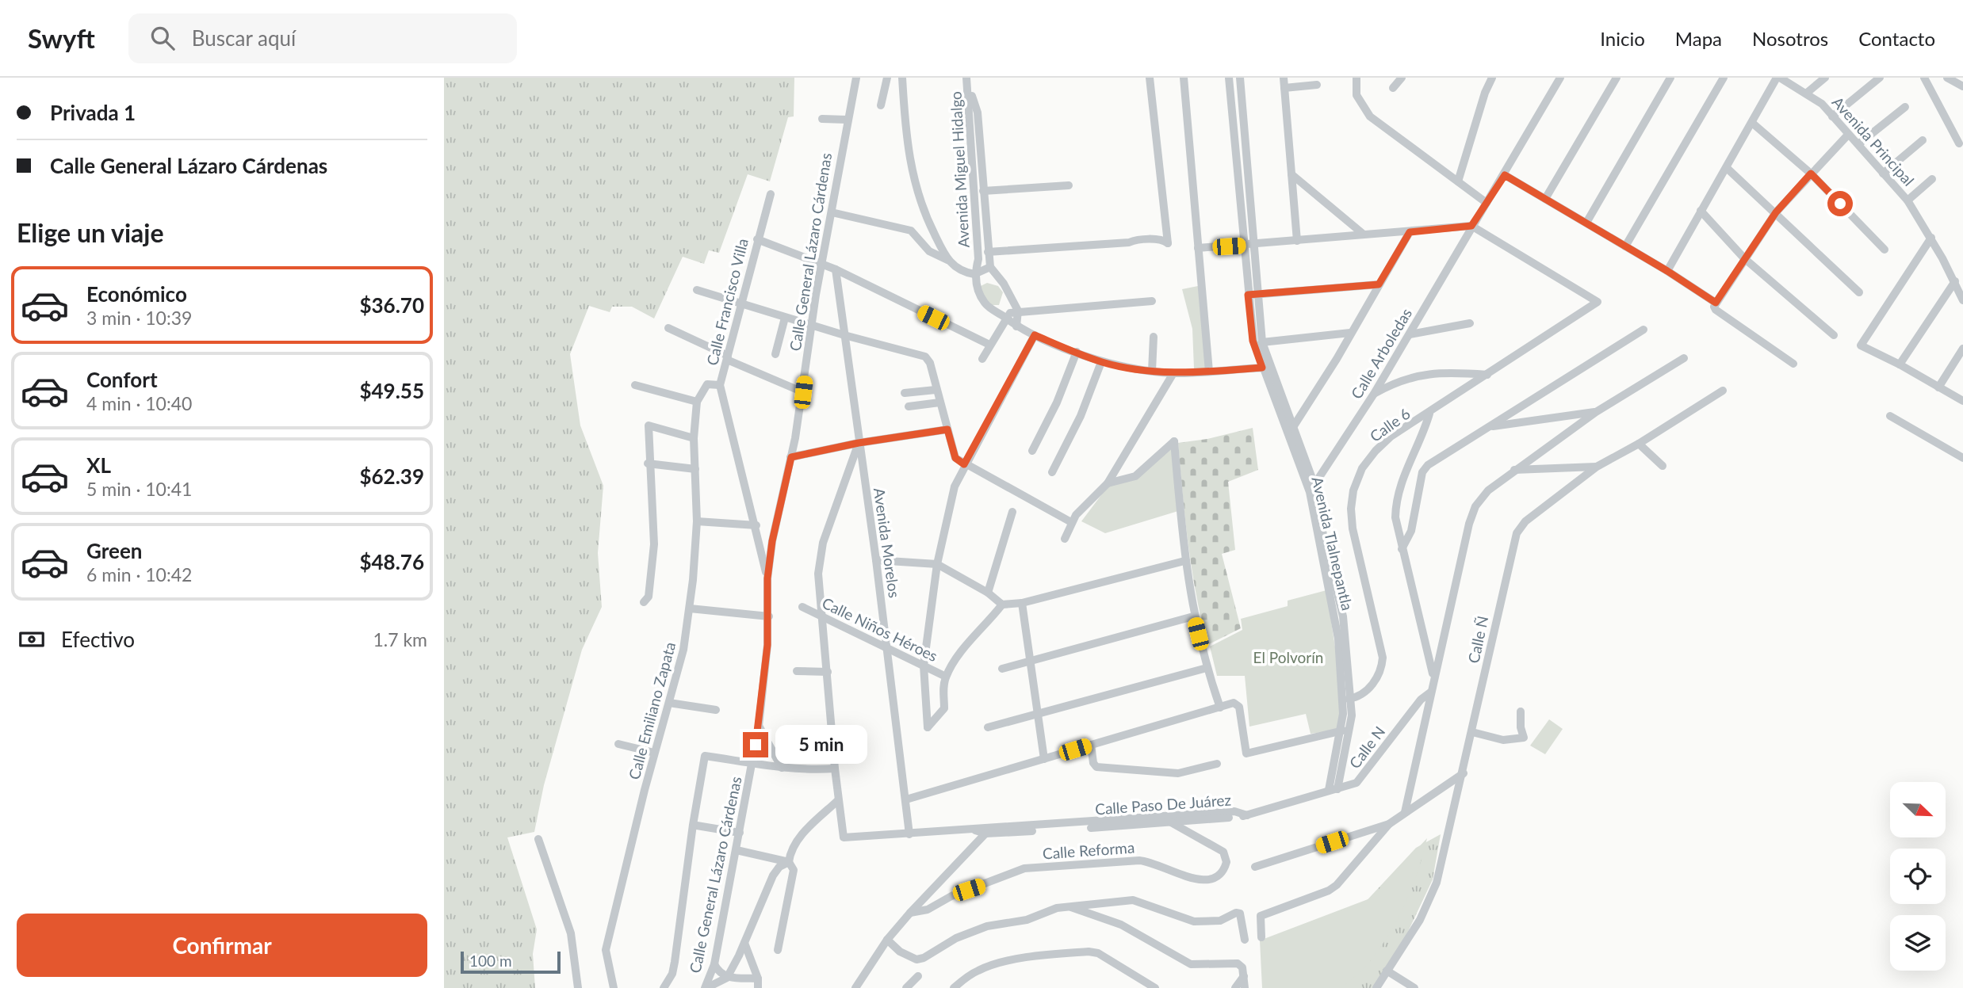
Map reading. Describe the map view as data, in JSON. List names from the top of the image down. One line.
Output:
{"streets":{"street":["Avenida Principal","Avenida Miguel Hidalgo","Calle General Lázaro Cárdenas","Calle Francisco Villa","Calle Arboledas","Calle 6","Avenida Morelos","Avenida Tlalnepantla","Calle Niños Héroes","Calle Ñ","Calle Emiliano Zapata","Calle N","Calle Paso De Juárez","Calle Reforma"]},"crossings":[["Calle General Lázaro Cárdenas","Calle Francisco Villa"],["Calle Arboledas","Calle 6"],["Calle Arboledas","Avenida Tlalnepantla"],["Calle 6","Avenida Tlalnepantla"],["Avenida Morelos","Calle Niños Héroes"],["Avenida Tlalnepantla","Calle N"],["Calle N","Calle Paso De Juárez"],["Calle Paso De Juárez","Calle Reforma"]],"parks":["El Polvorín"],"scale_bar":"100 m","north":"bottom right","page":{"header":"Swyft","search":"Buscar aquí","nav":["Inicio","Mapa","Nosotros","Contacto"],"banner":["Privada 1","Calle General Lázaro Cárdenas"],"heading":"Elige un viaje","list":[{"name":"Económico","note":"3 min · 10:39","value":"$36.70"},{"name":"Confort","note":"4 min · 10:40","value":"$49.55"},{"name":"XL","note":"5 min · 10:41","value":"$62.39"},{"name":"Green","note":"6 min · 10:42","value":"$48.76"}],"pay":["Efectivo","1.7 km"],"bubble":"5 min","buttons":"Confirmar","scale":"100 m"}}
